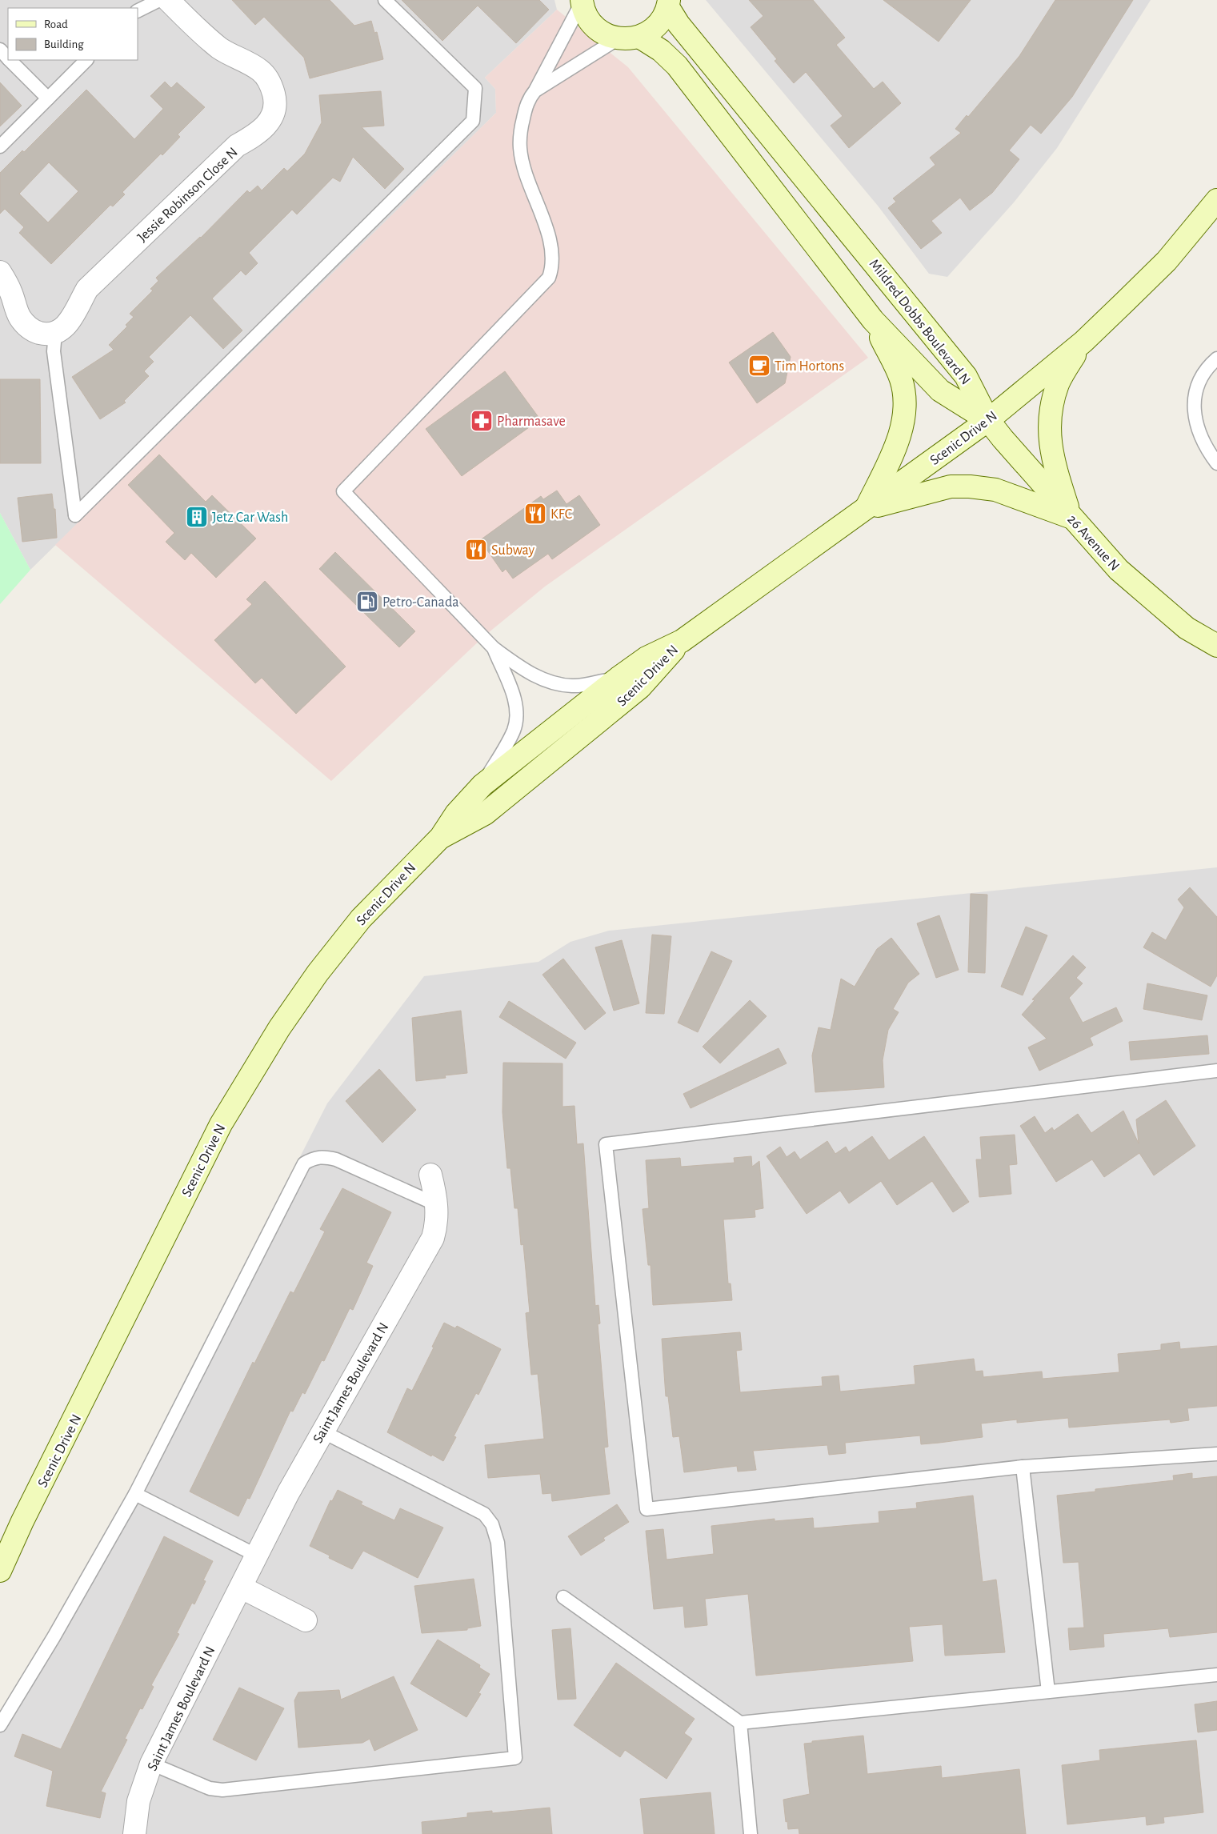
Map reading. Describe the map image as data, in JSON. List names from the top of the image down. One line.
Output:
{"streets":{"main road":["Mildred Dobbs Boulevard N","Scenic Drive N","26 Avenue N"],"street":["Jessie Robinson Close N","Saint James Boulevard N"]},"crossings":[["Mildred Dobbs Boulevard N","Scenic Drive N"],["Mildred Dobbs Boulevard N","26 Avenue N"],["Scenic Drive N","26 Avenue N"]],"places":{"cafe":["Tim Hortons"],"pharmacy":["Pharmasave"],"restaurant":["KFC","Subway"],"building":["Jetz Car Wash"],"fuel station":["Petro-Canada"]},"legend":["Road","Building"]}
